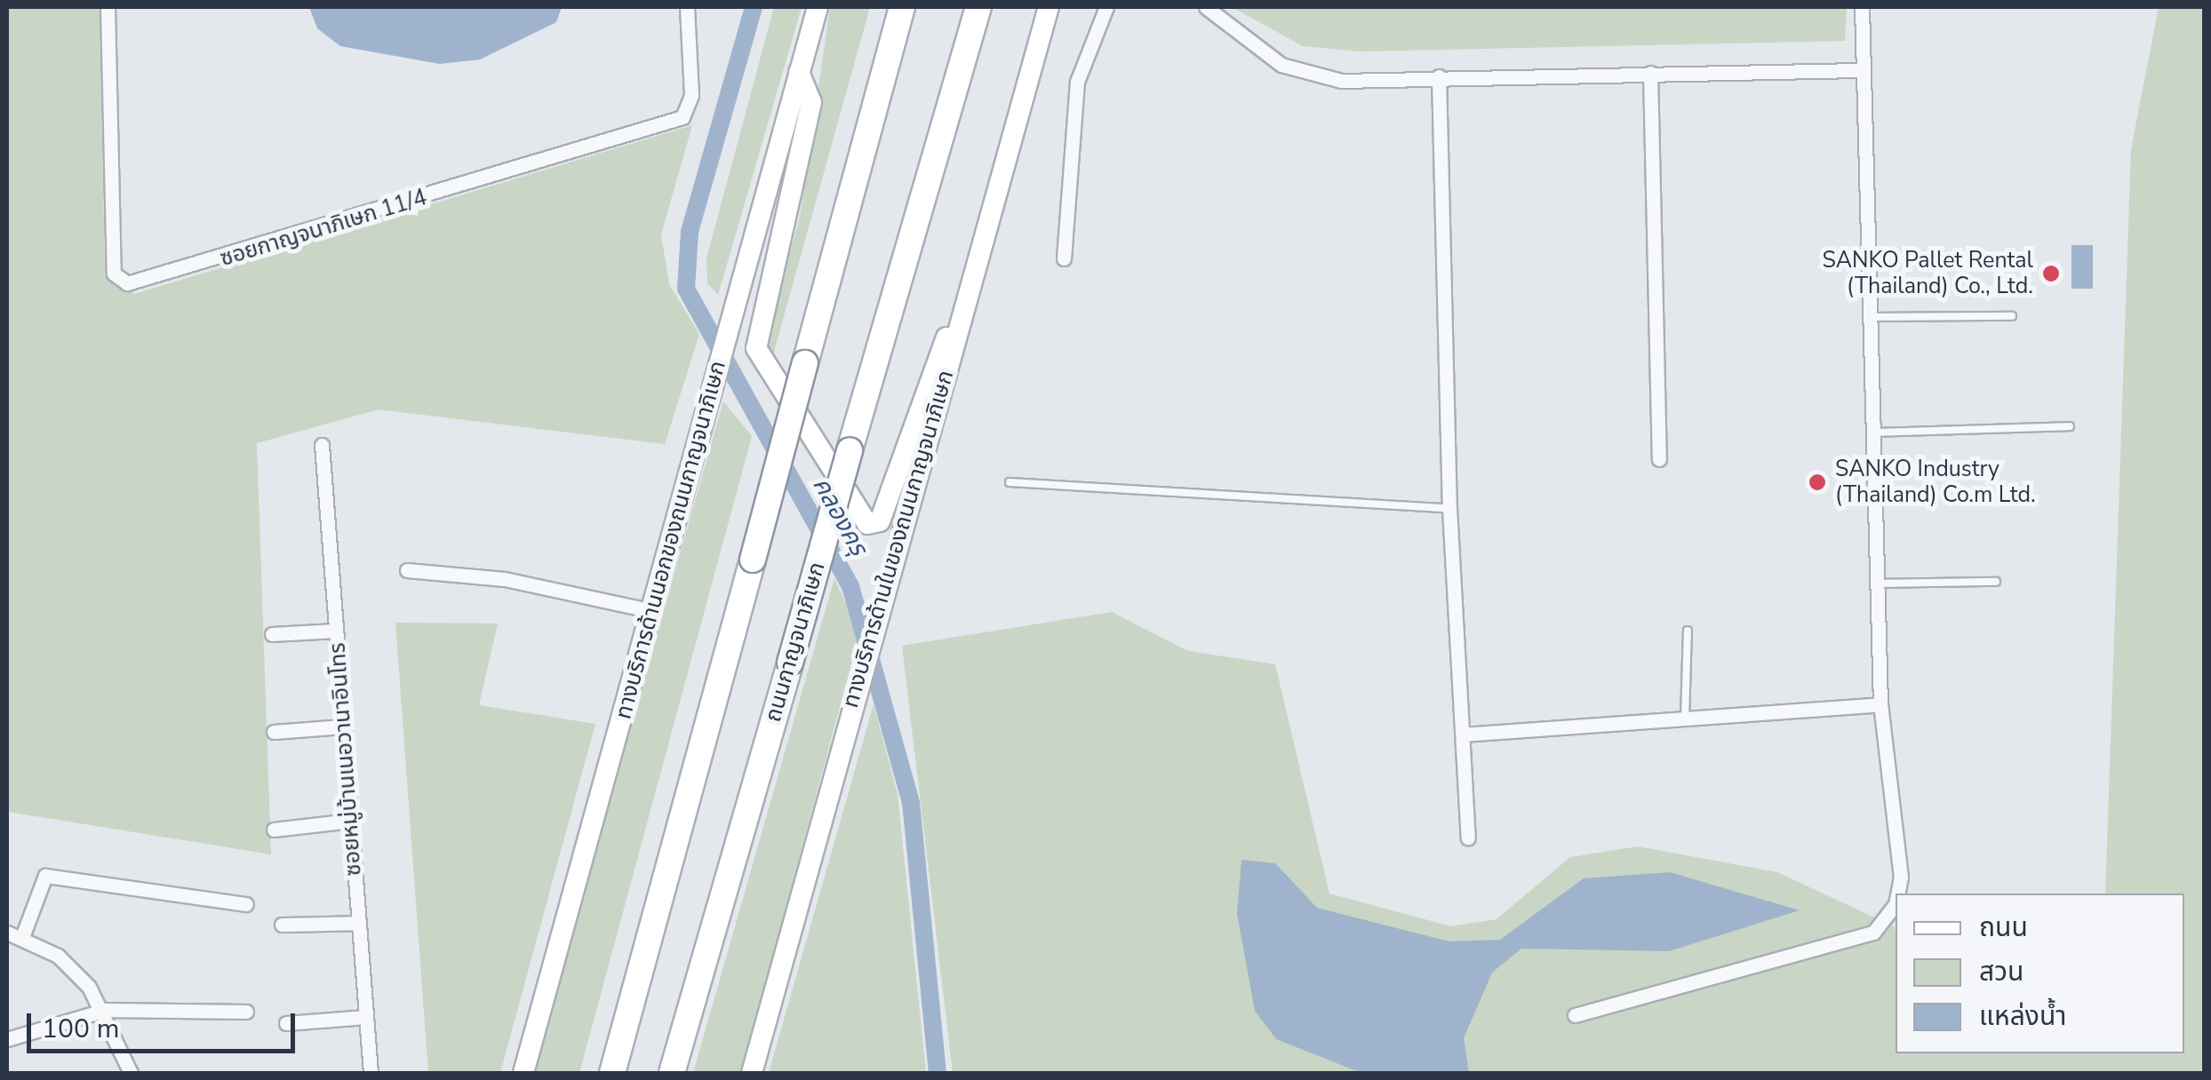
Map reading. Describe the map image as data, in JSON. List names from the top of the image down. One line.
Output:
{"streets":{"highway":["ถนนกาญจนาภิเษก"],"main road":["ทางบริการด้านในของถนนกาญจนาภิเษก","ทางบริการด้านนอกของถนนกาญจนาภิเษก"],"street":["ซอยกาญจนาภิเษก 11/4","ซอยหมู่บ้านเนอวานาอินโทร"]},"water":["คลองครุ"],"places":["SANKO Pallet Rental (Thailand) Co., Ltd.","SANKO Industry (Thailand) Co.m Ltd."],"legend":["ถนน","สวน","แหล่งน้ำ"],"scale_bar":"100 m"}
